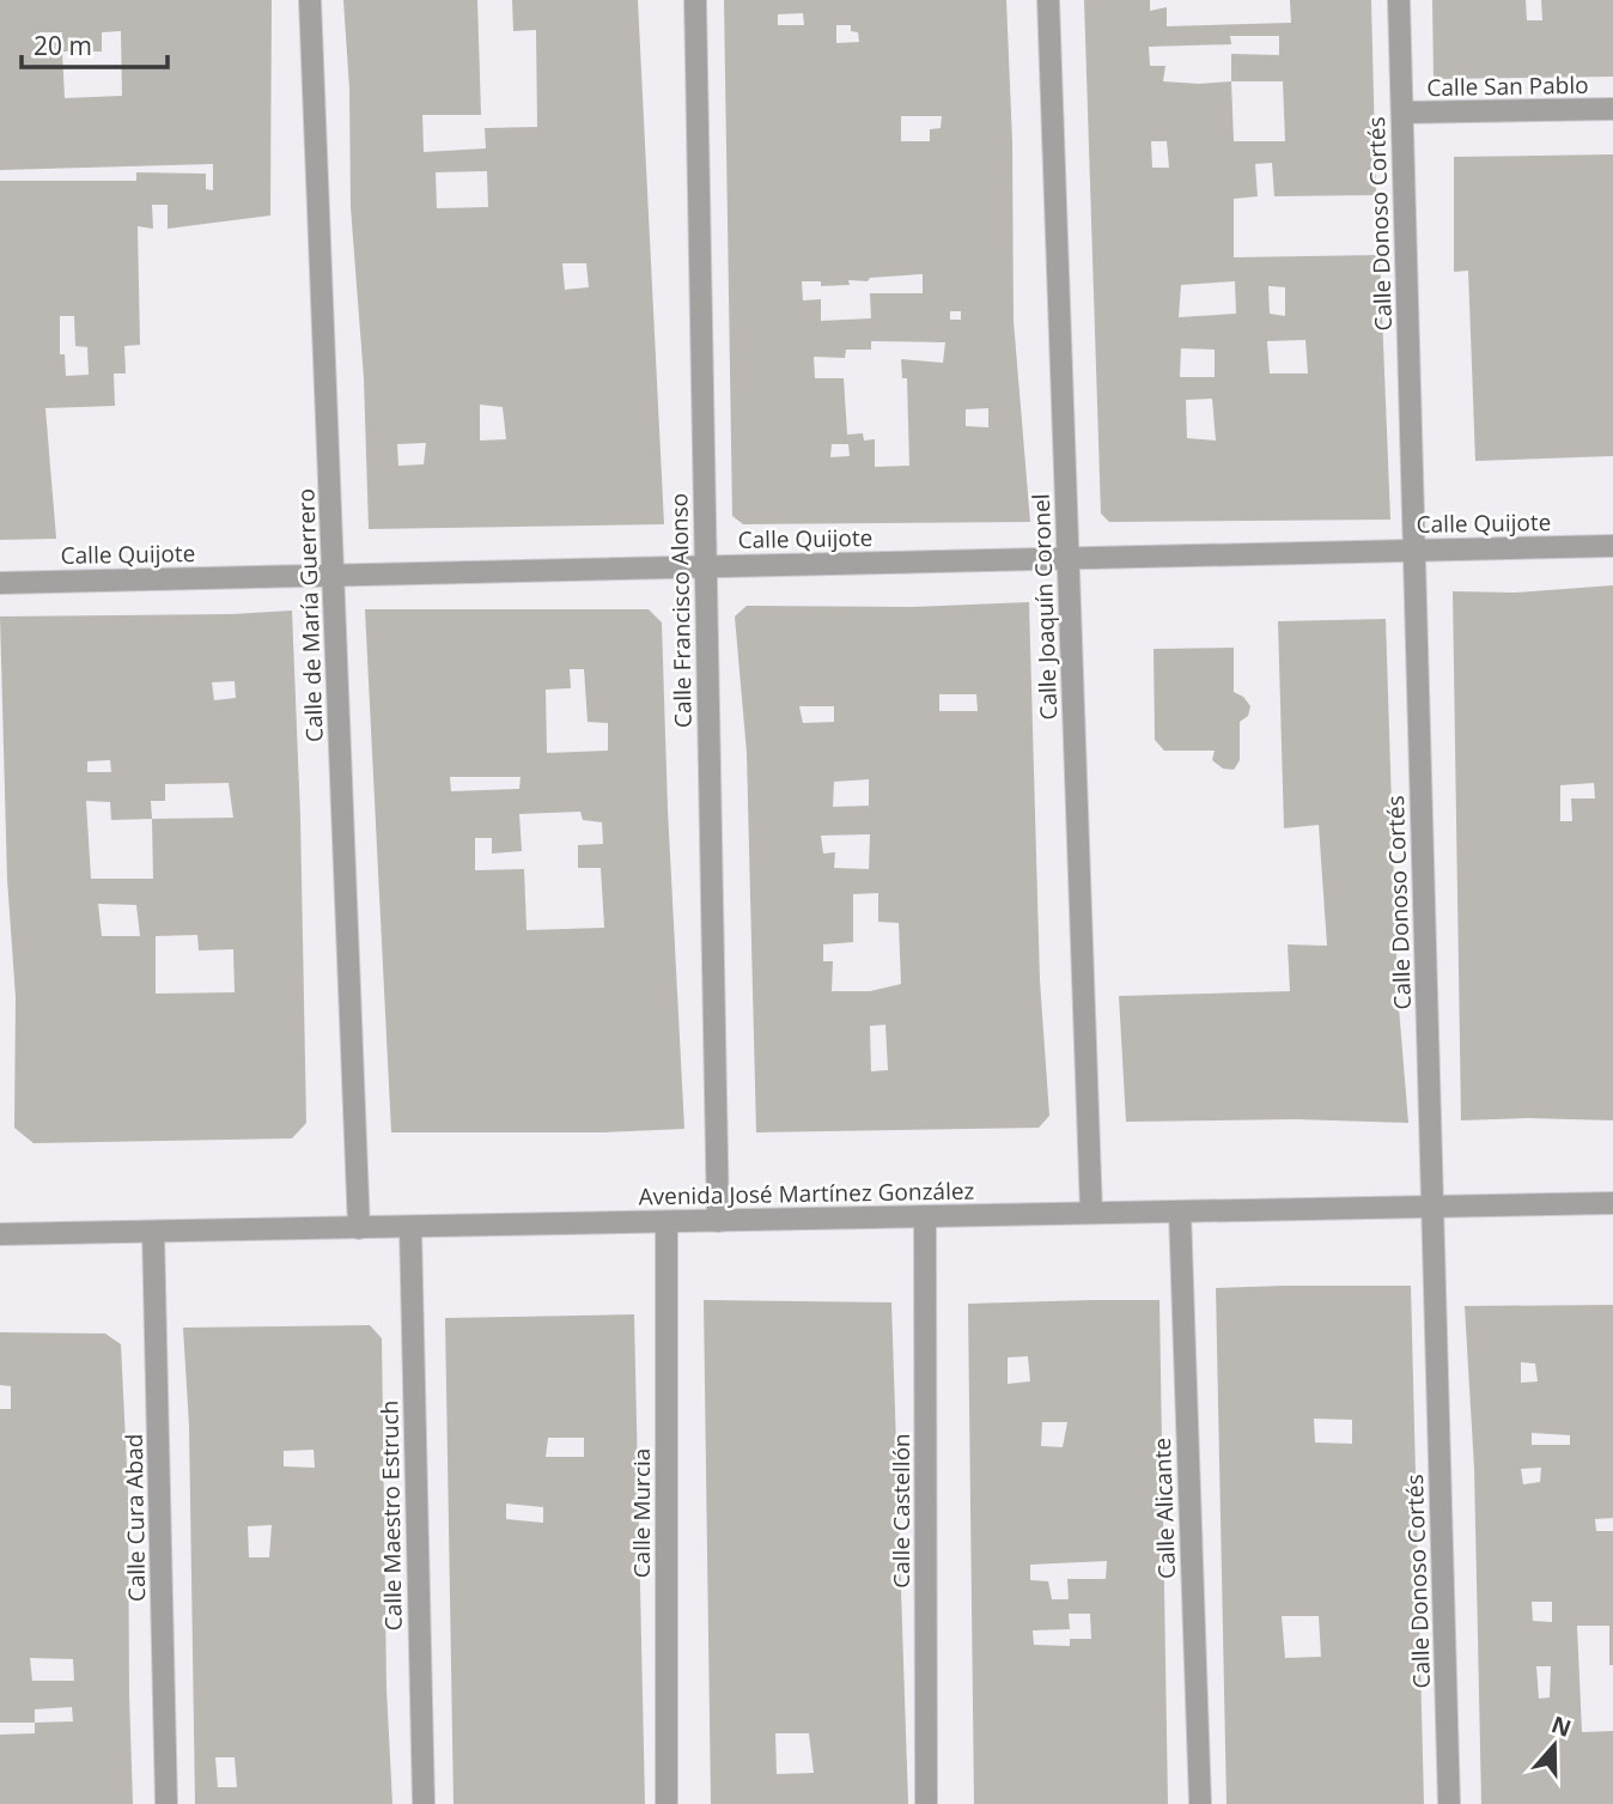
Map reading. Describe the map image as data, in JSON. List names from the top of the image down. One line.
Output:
{"streets":{"street":["Calle San Pablo","Calle Donoso Cortés","Calle Quijote","Calle Joaquín Coronel","Calle Francisco Alonso","Calle de María Guerrero","Avenida José Martínez González","Calle Alicante","Calle Castellón","Calle Murcia","Calle Maestro Estruch","Calle Cura Abad"]},"crossings":[["Calle San Pablo","Calle Donoso Cortés"],["Calle Donoso Cortés","Calle Quijote"],["Calle Donoso Cortés","Avenida José Martínez González"],["Calle Quijote","Calle Joaquín Coronel"],["Calle Quijote","Calle Francisco Alonso"],["Calle Quijote","Calle de María Guerrero"],["Calle Joaquín Coronel","Avenida José Martínez González"],["Calle Francisco Alonso","Avenida José Martínez González"],["Calle de María Guerrero","Avenida José Martínez González"],["Avenida José Martínez González","Calle Alicante"],["Avenida José Martínez González","Calle Castellón"],["Avenida José Martínez González","Calle Murcia"],["Avenida José Martínez González","Calle Maestro Estruch"],["Avenida José Martínez González","Calle Cura Abad"]],"scale_bar":"20 m","north":"top"}
